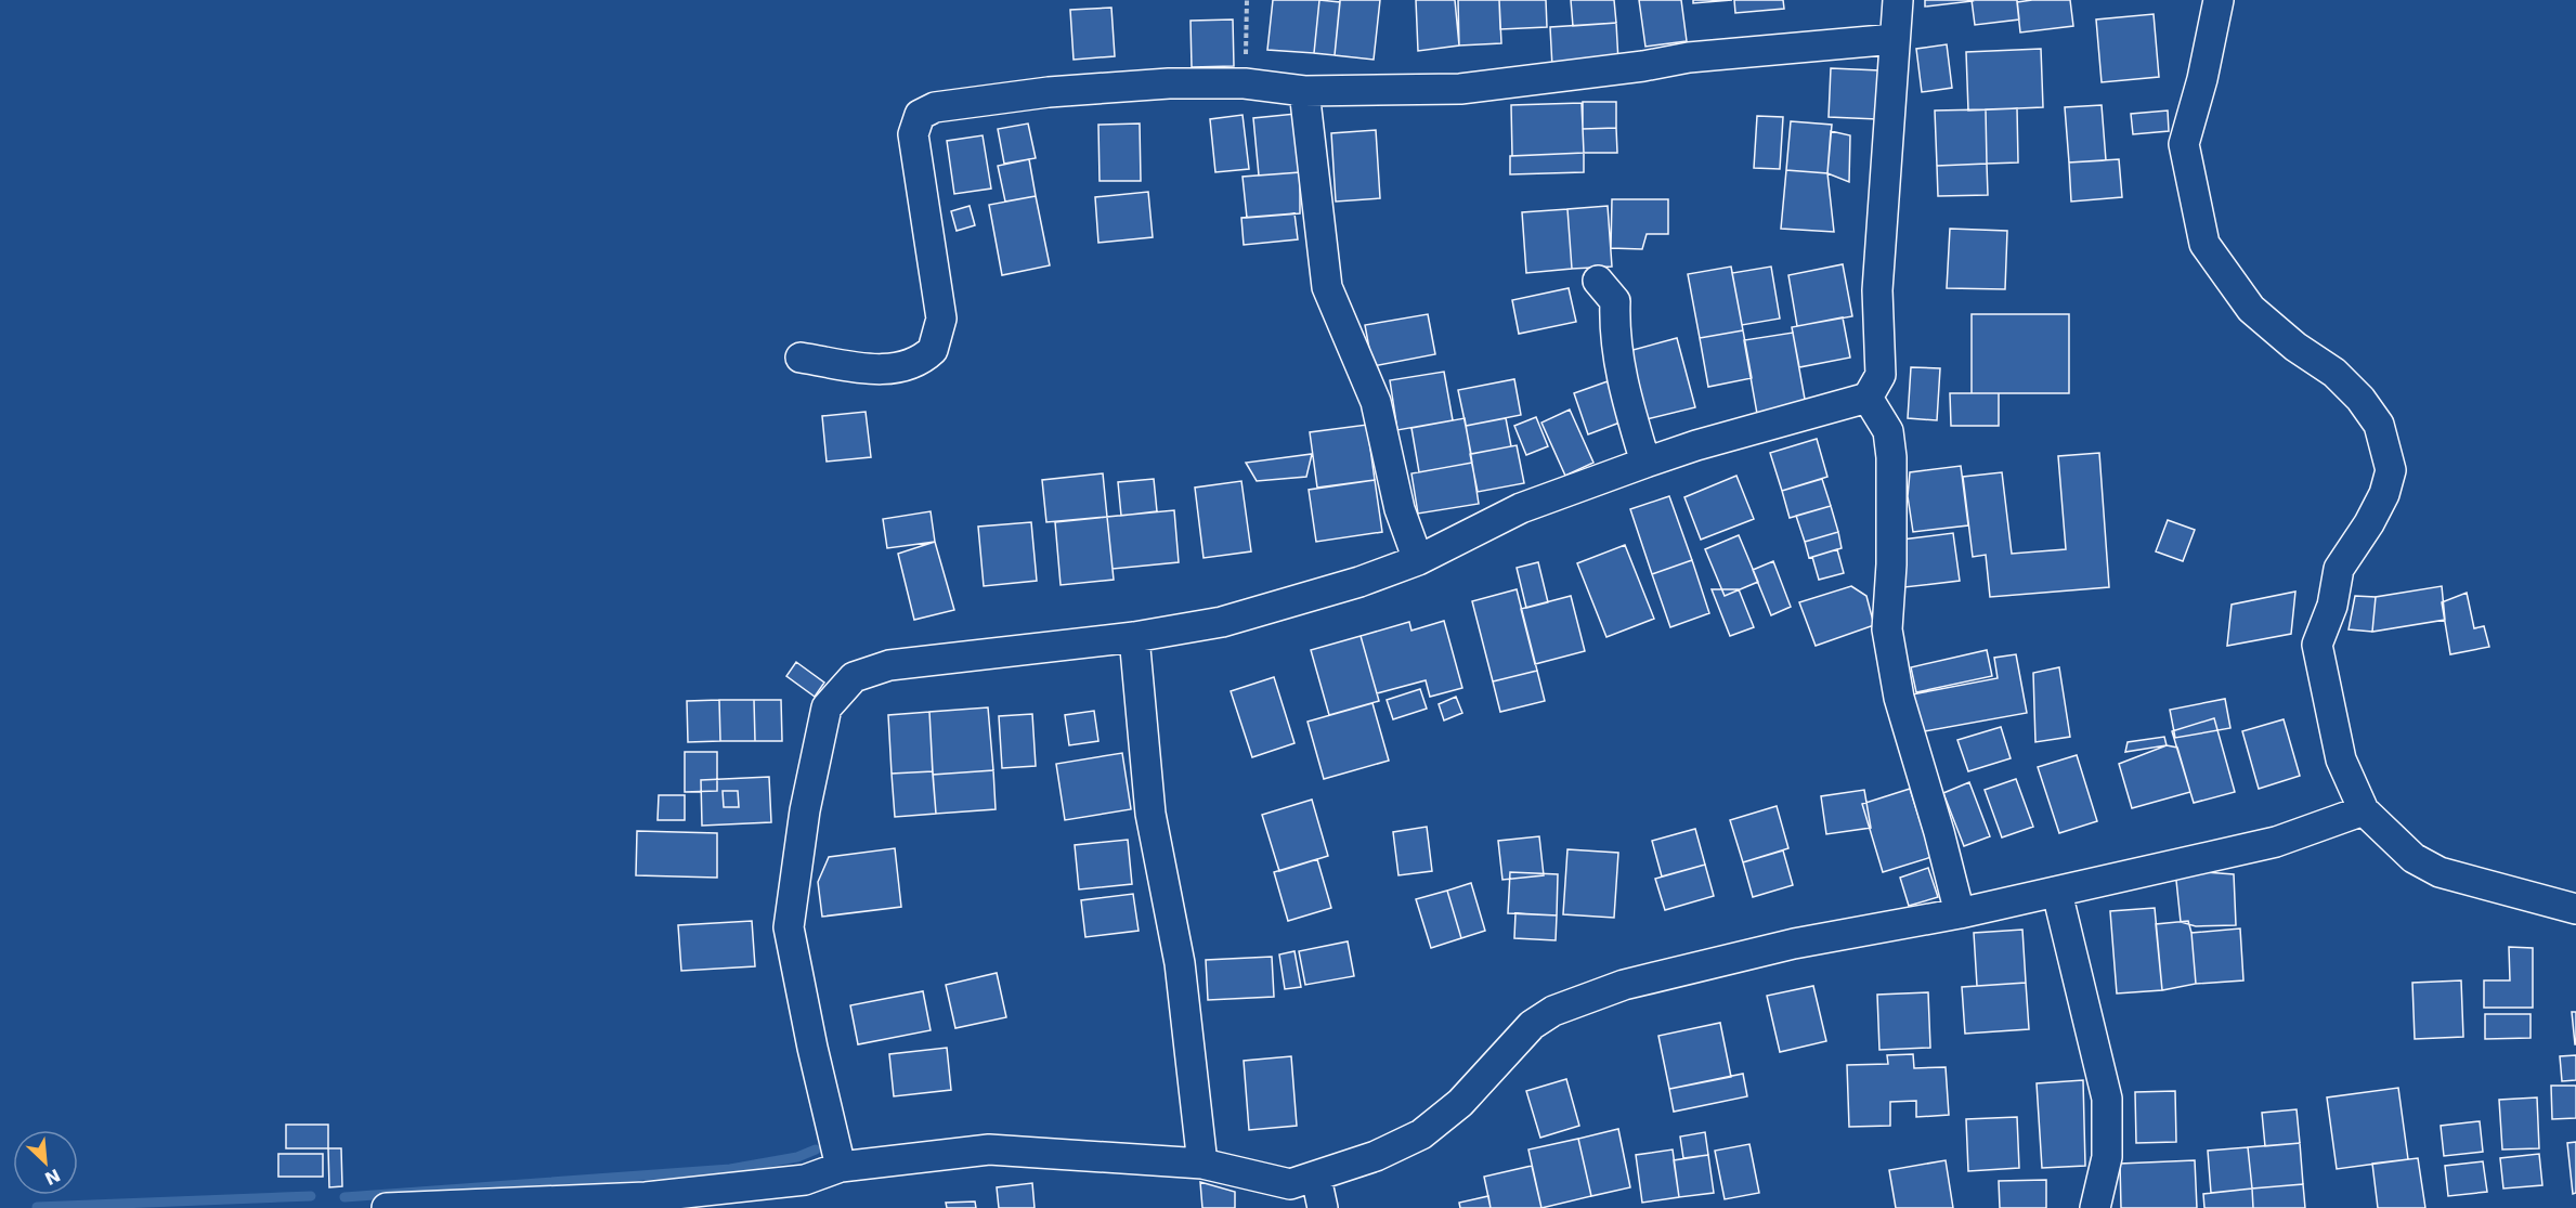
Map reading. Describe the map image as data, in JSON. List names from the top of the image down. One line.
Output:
{"north":"bottom right"}
